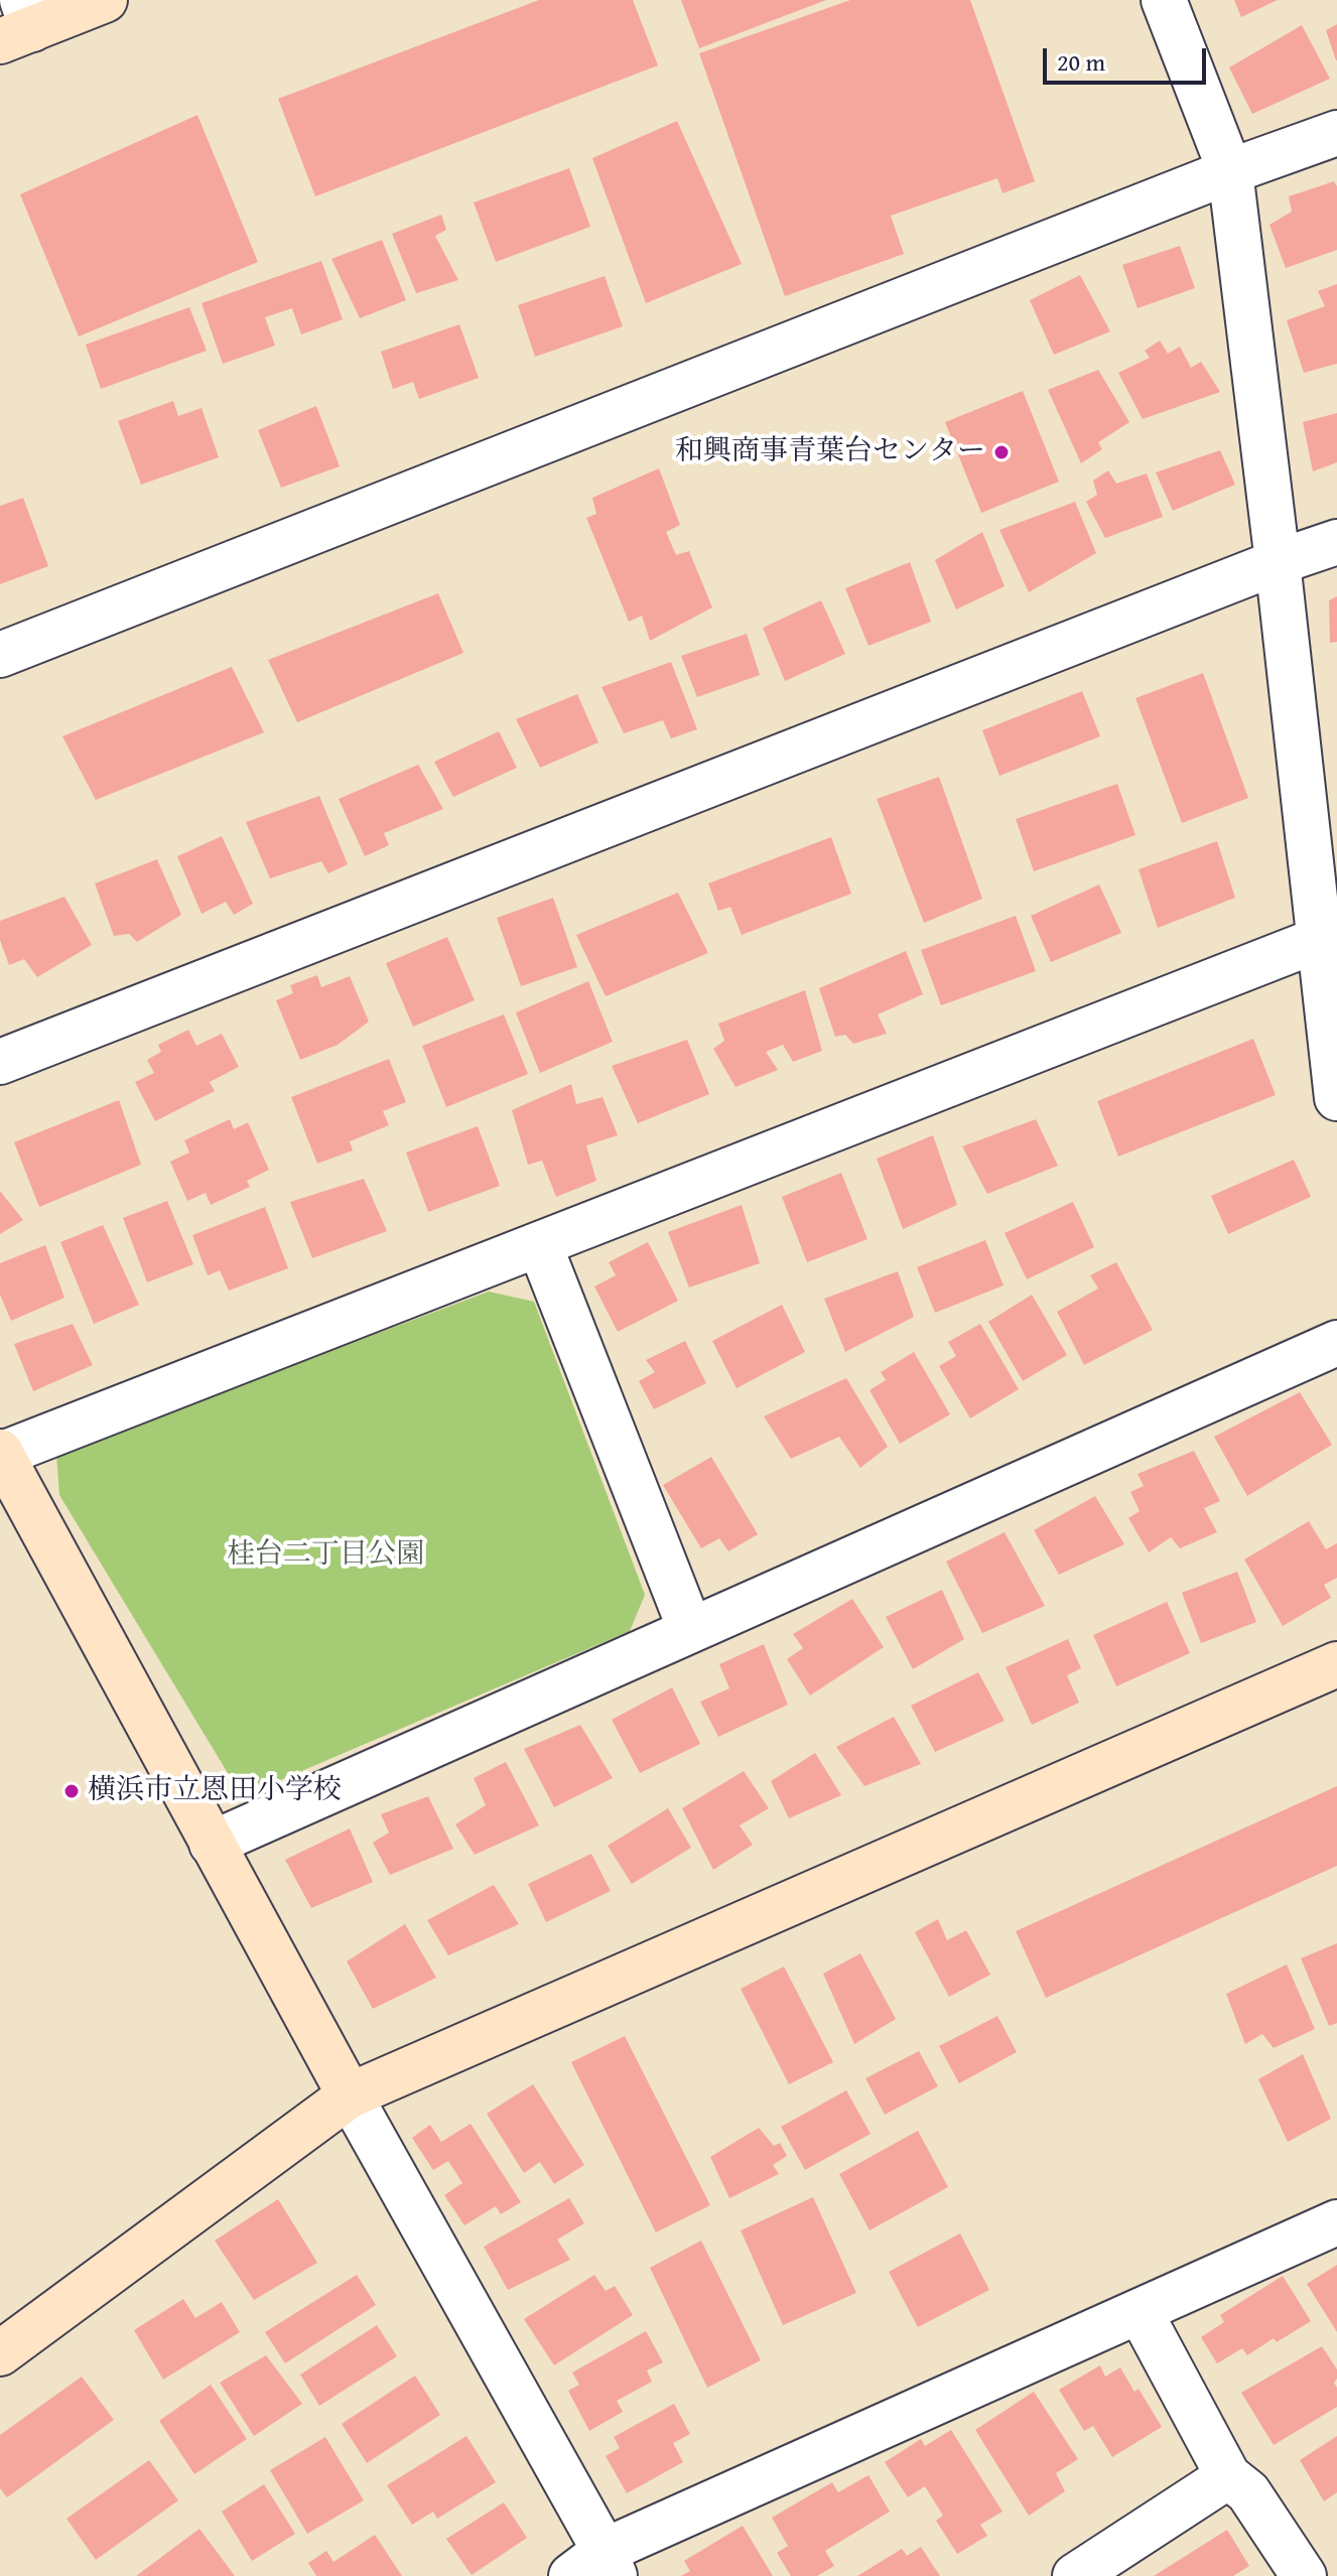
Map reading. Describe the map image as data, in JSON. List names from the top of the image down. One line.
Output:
{"parks":["桂台二丁目公園"],"places":["和興商事青葉台センター","横浜市立恩田小学校"],"scale_bar":"20 m"}
